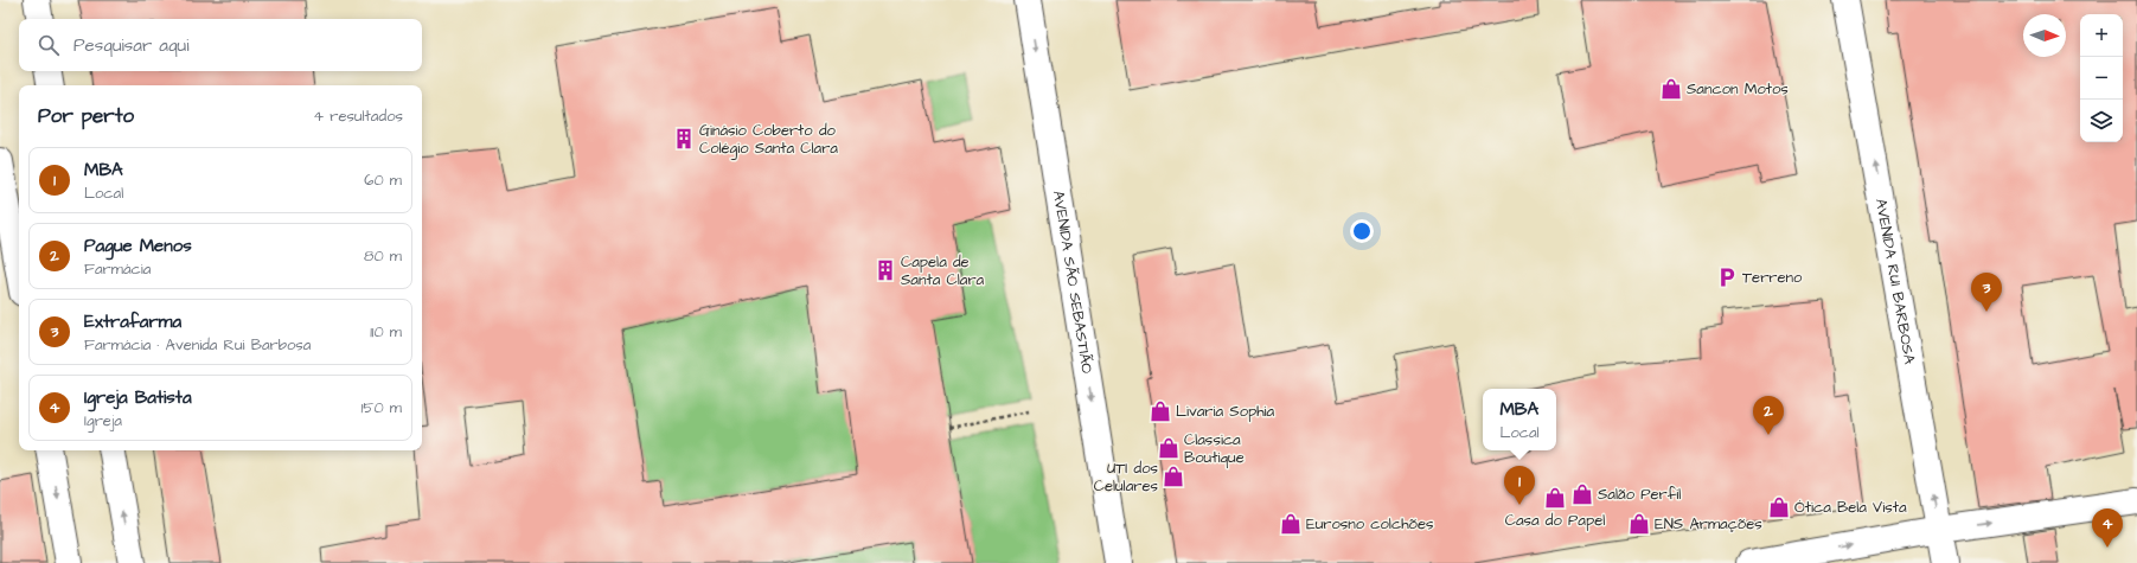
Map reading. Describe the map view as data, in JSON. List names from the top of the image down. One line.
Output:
{"streets":{"main road":["AVENIDA RUI BARBOSA","AVENIDA SÃO SEBASTIÃO"]},"one_way":["AVENIDA RUI BARBOSA","AVENIDA SÃO SEBASTIÃO"],"places":{"shop":["Sancon Motos","Livaria Sophia","Classica Boutique","UTI dos Celulares","Salão Perfil","Casa do Papel","Ótica Bela Vista","Eurosno colchões","ENS Armações"],"building":["Ginásio Coberto do Colégio Santa Clara","Capela de Santa Clara"],"parking":["Terreno"]},"north":"right","page":{"map_buttons":["+","−"],"search":"Pesquisar aqui","heading":["Por perto","4 resultados"],"list":[{"mark":"1","name":"MBA","note":"Local","value":"60 m"},{"mark":"2","name":"Pague Menos","note":"Farmácia","value":"80 m"},{"mark":"3","name":"Extrafarma","note":"Farmácia · Avenida Rui Barbosa","value":"110 m"},{"mark":"4","name":"Igreja Batista","note":"Igreja","value":"150 m"}],"pins":["3","2","1","4"],"popup":["MBA","Local"]}}
